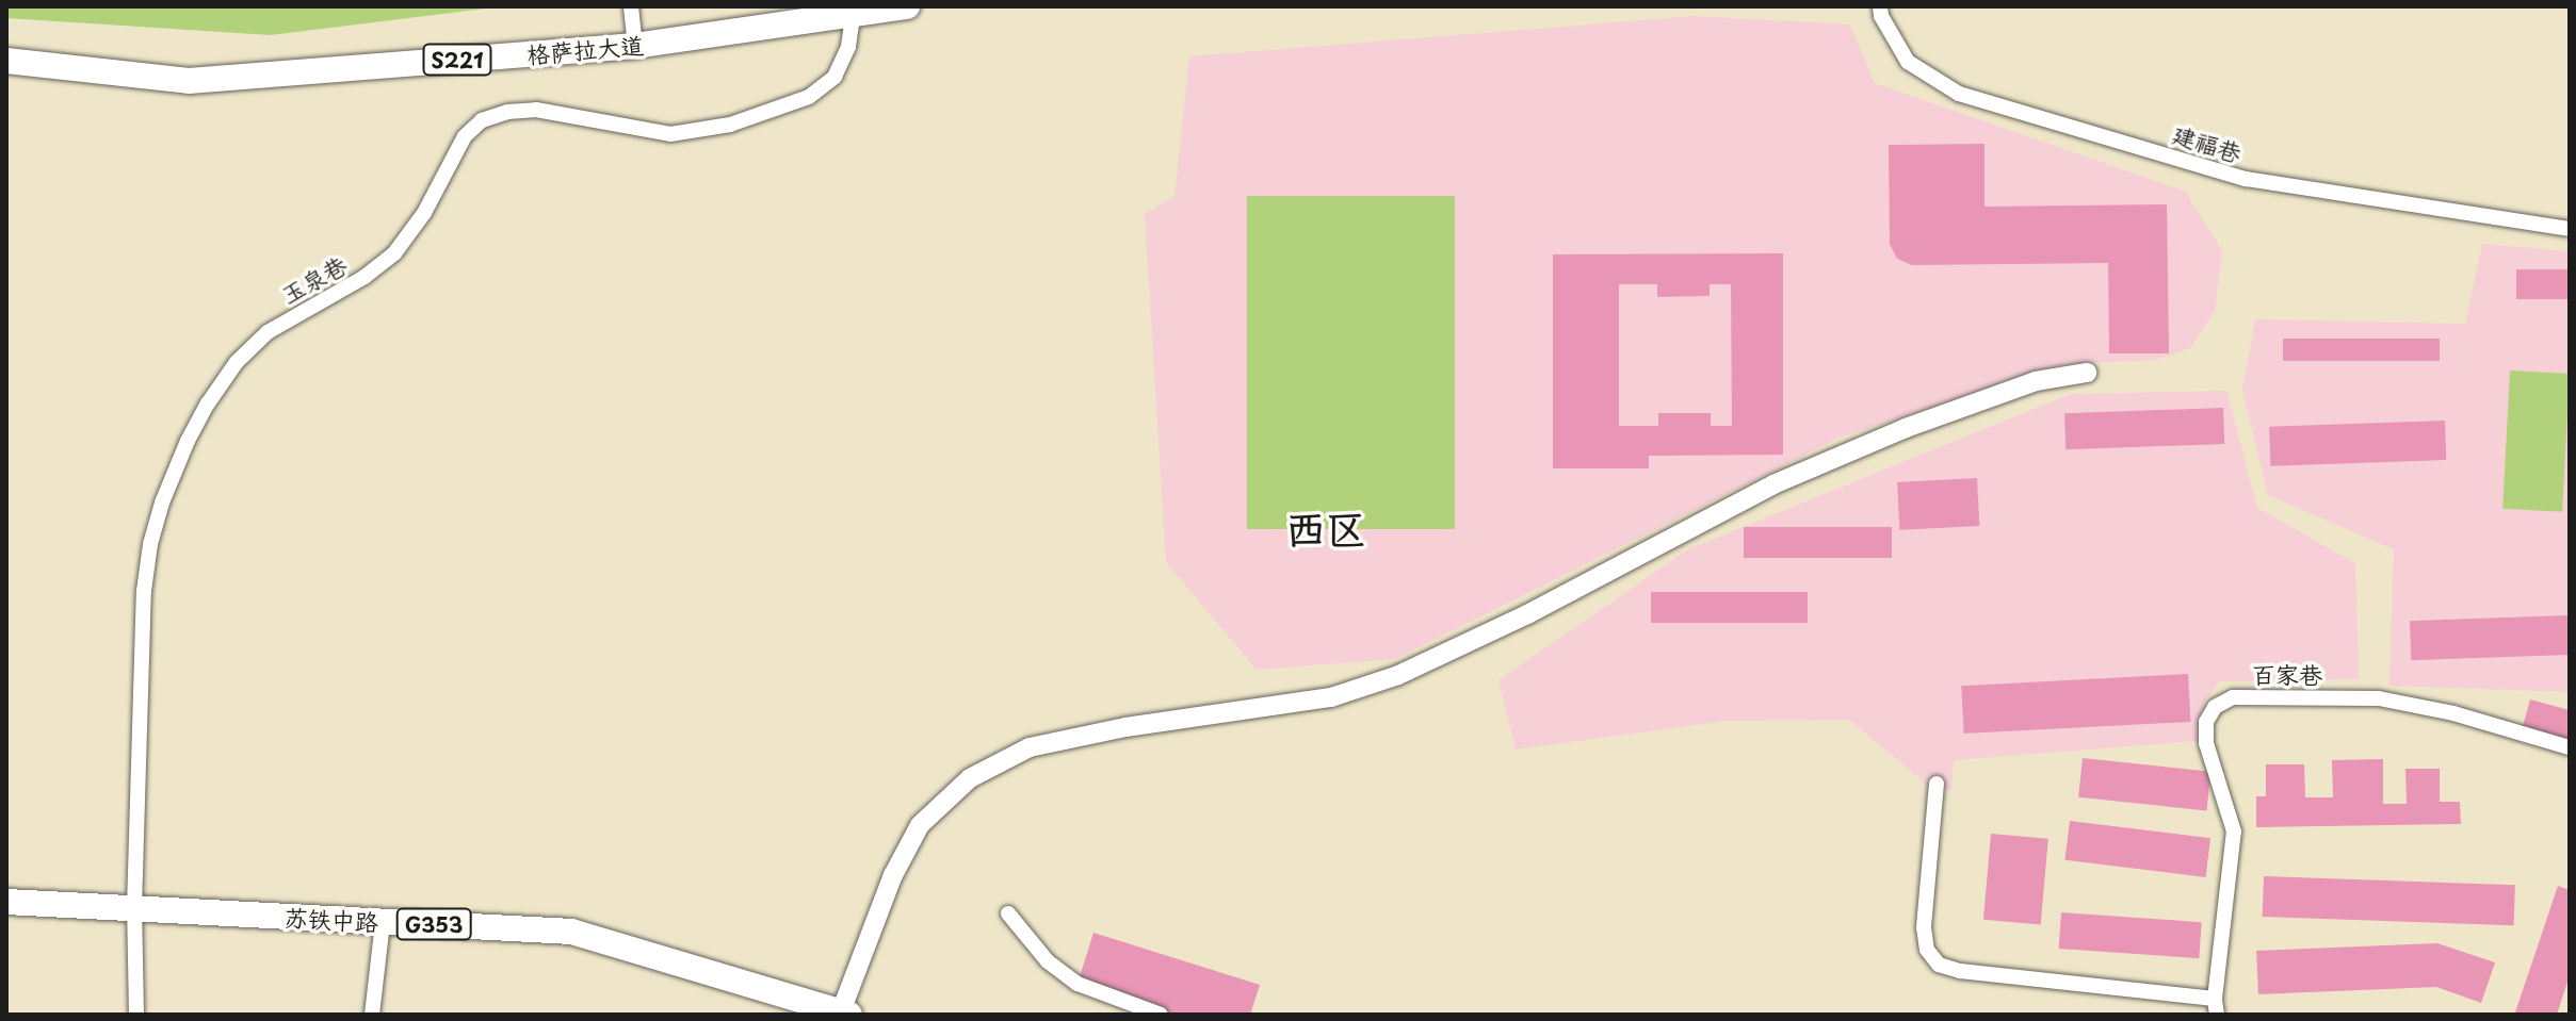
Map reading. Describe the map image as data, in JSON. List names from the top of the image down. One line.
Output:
{"streets":{"main road":["格萨拉大道","S221","苏铁中路","G353"],"street":["建福巷","玉泉巷","百家巷"]},"crossings":[["格萨拉大道","玉泉巷"],["玉泉巷","苏铁中路"]],"districts":["西区"]}
